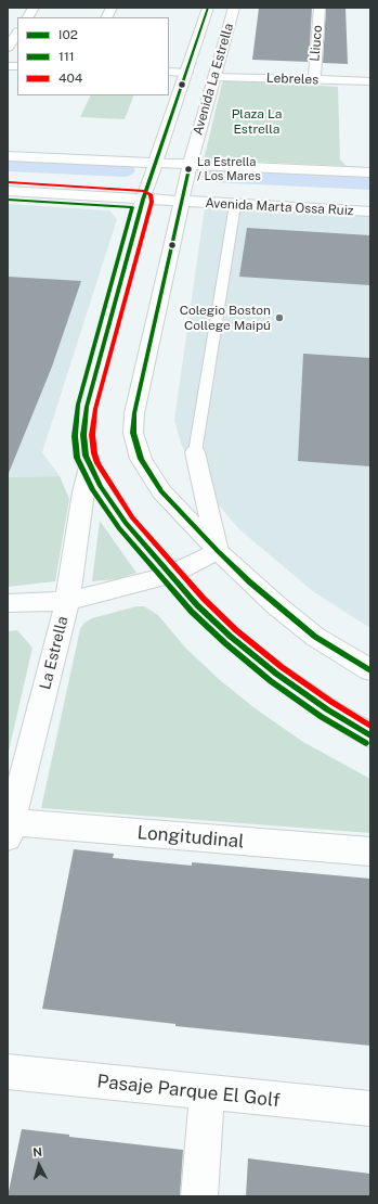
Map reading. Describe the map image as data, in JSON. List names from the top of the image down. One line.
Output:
{"streets":{"main road":["Lliuco","Avenida La Estrella","Lebreles","Avenida Marta Ossa Ruiz","La Estrella","Longitudinal","Pasaje Parque El Golf"]},"crossings":[["Lliuco","Lebreles"],["Avenida La Estrella","Lebreles"],["Avenida La Estrella","Avenida Marta Ossa Ruiz"],["Avenida La Estrella","La Estrella"],["La Estrella","Longitudinal"]],"parks":["Plaza La Estrella"],"places":["La Estrella / Los Mares","Colegio Boston College Maipú"],"lines":["transit line I02","transit line 404","transit line 111"],"legend":["I02","111","404"],"north":"top"}
